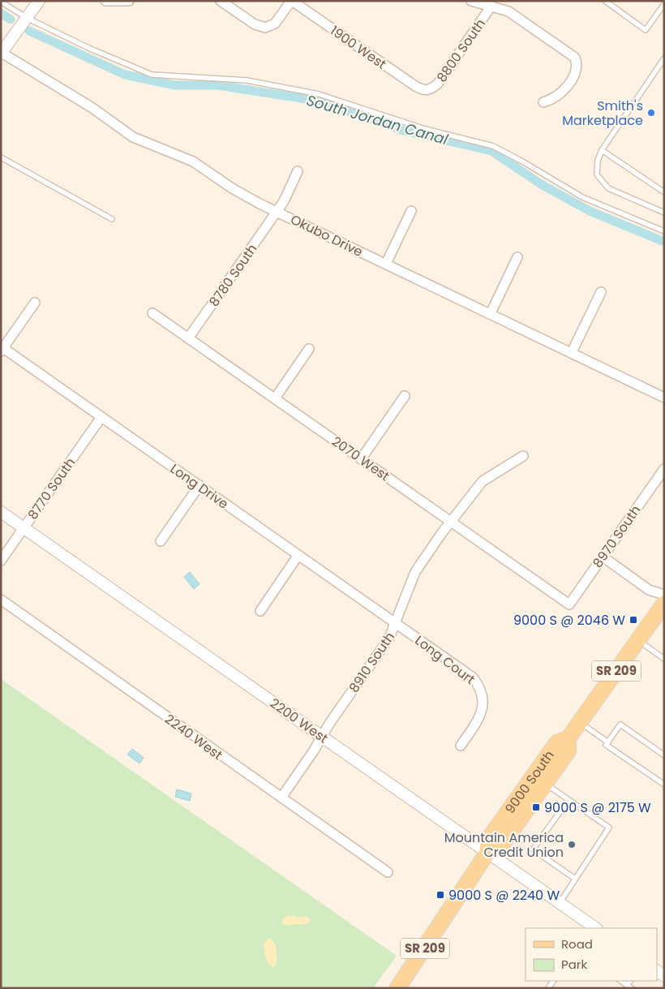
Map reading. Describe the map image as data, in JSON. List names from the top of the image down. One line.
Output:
{"streets":{"main road":["SR 209","9000 South"],"street":["1900 West","8800 South","Okubo Drive","8780 South","2070 West","Long Drive","8770 South","8970 South","Long Court","8910 South","2200 West","2240 West"]},"crossings":[["1900 West","8800 South"],["Okubo Drive","8780 South"],["8780 South","2070 West"],["2070 West","8970 South"],["2070 West","8910 South"],["Long Drive","8770 South"],["Long Drive","Long Court"],["Long Drive","8910 South"],["8770 South","2200 West"],["Long Court","8910 South"],["8910 South","2200 West"],["8910 South","2240 West"],["2200 West","9000 South"]],"water":["South Jordan Canal"],"places":{"other":["Smith's Marketplace","Mountain America Credit Union"],"transit":["9000 S @ 2046 W","9000 S @ 2175 W","9000 S @ 2240 W"]},"legend":["Road","Park"]}
